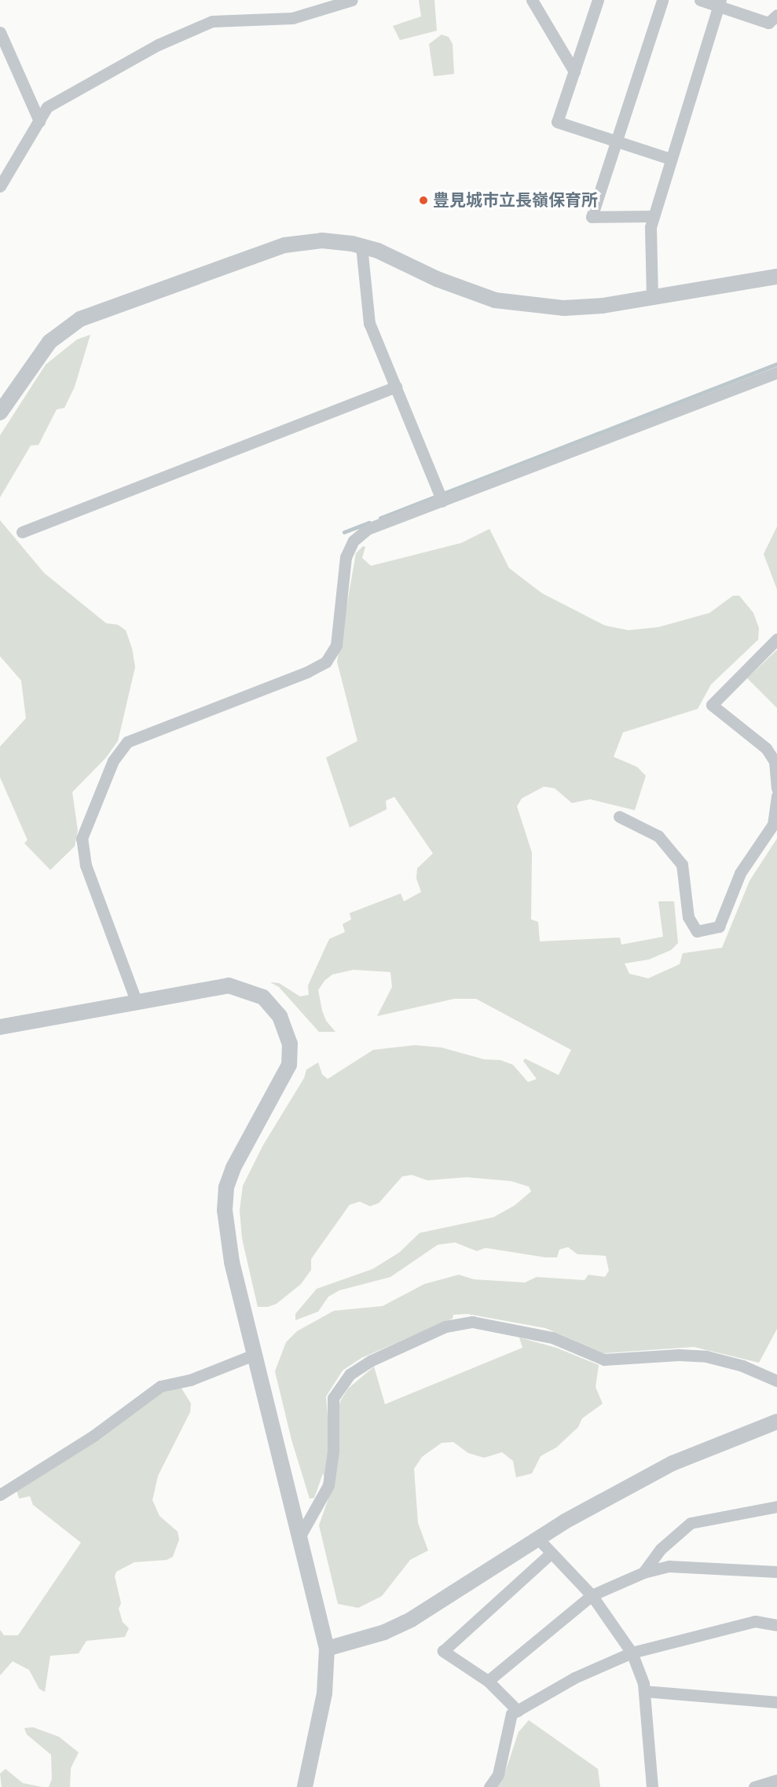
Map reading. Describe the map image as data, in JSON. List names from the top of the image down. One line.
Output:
{"places":["豊見城市立長嶺保育所"]}
